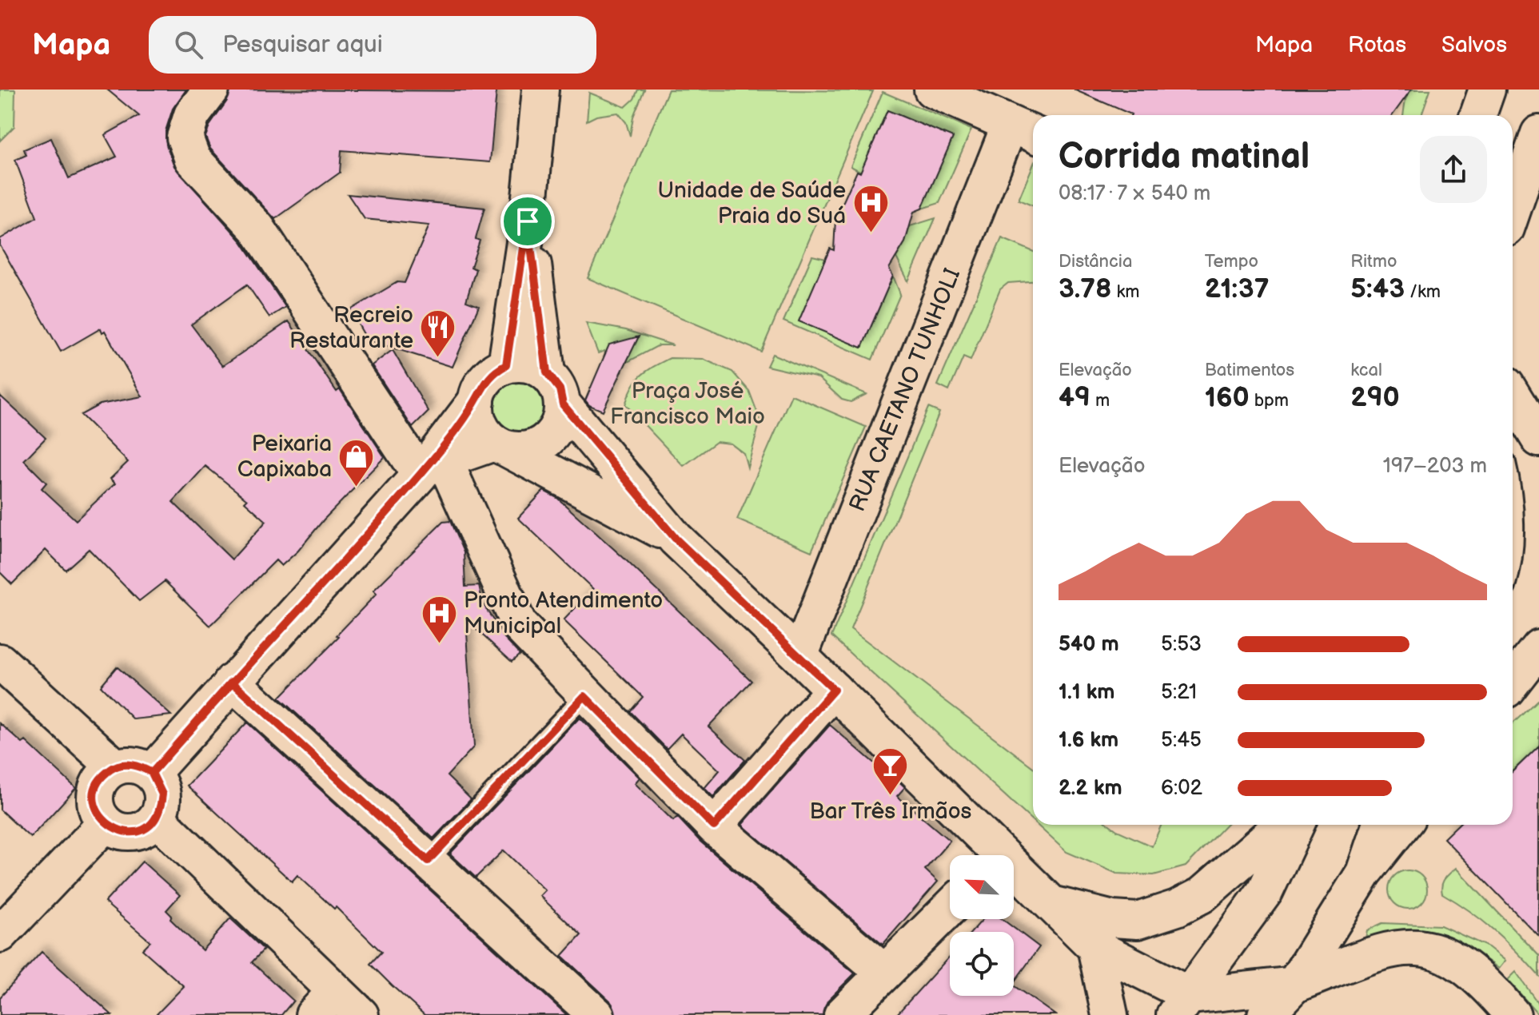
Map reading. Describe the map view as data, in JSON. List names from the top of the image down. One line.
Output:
{"streets":{"street":["RUA CAETANO TUNHOLI"]},"parks":["Praça José Francisco Maio"],"places":{"hospital":["Unidade de Saúde Praia do Suá","Pronto Atendimento Municipal"],"restaurant":["Recreio Restaurante"],"shop":["Peixaria Capixaba"],"bar":["Bar Três Irmãos"]},"north":"top left","page":{"header":"Mapa","search":"Pesquisar aqui","nav":["Mapa","Rotas","Salvos"],"heading":["Corrida matinal","08:17 · 7 × 540 m"],"stats":[["Distância","3.78 km"],["Tempo","21:37"],["Ritmo","5:43 /km"],["Elevação","49 m"],["Batimentos","160 bpm"],["kcal","290"]],"chart":["Elevação","197–203 m"],"list":[{"name":"540 m","note":"5:53"},{"name":"1.1 km","note":"5:21"},{"name":"1.6 km","note":"5:45"},{"name":"2.2 km","note":"6:02"}]}}
